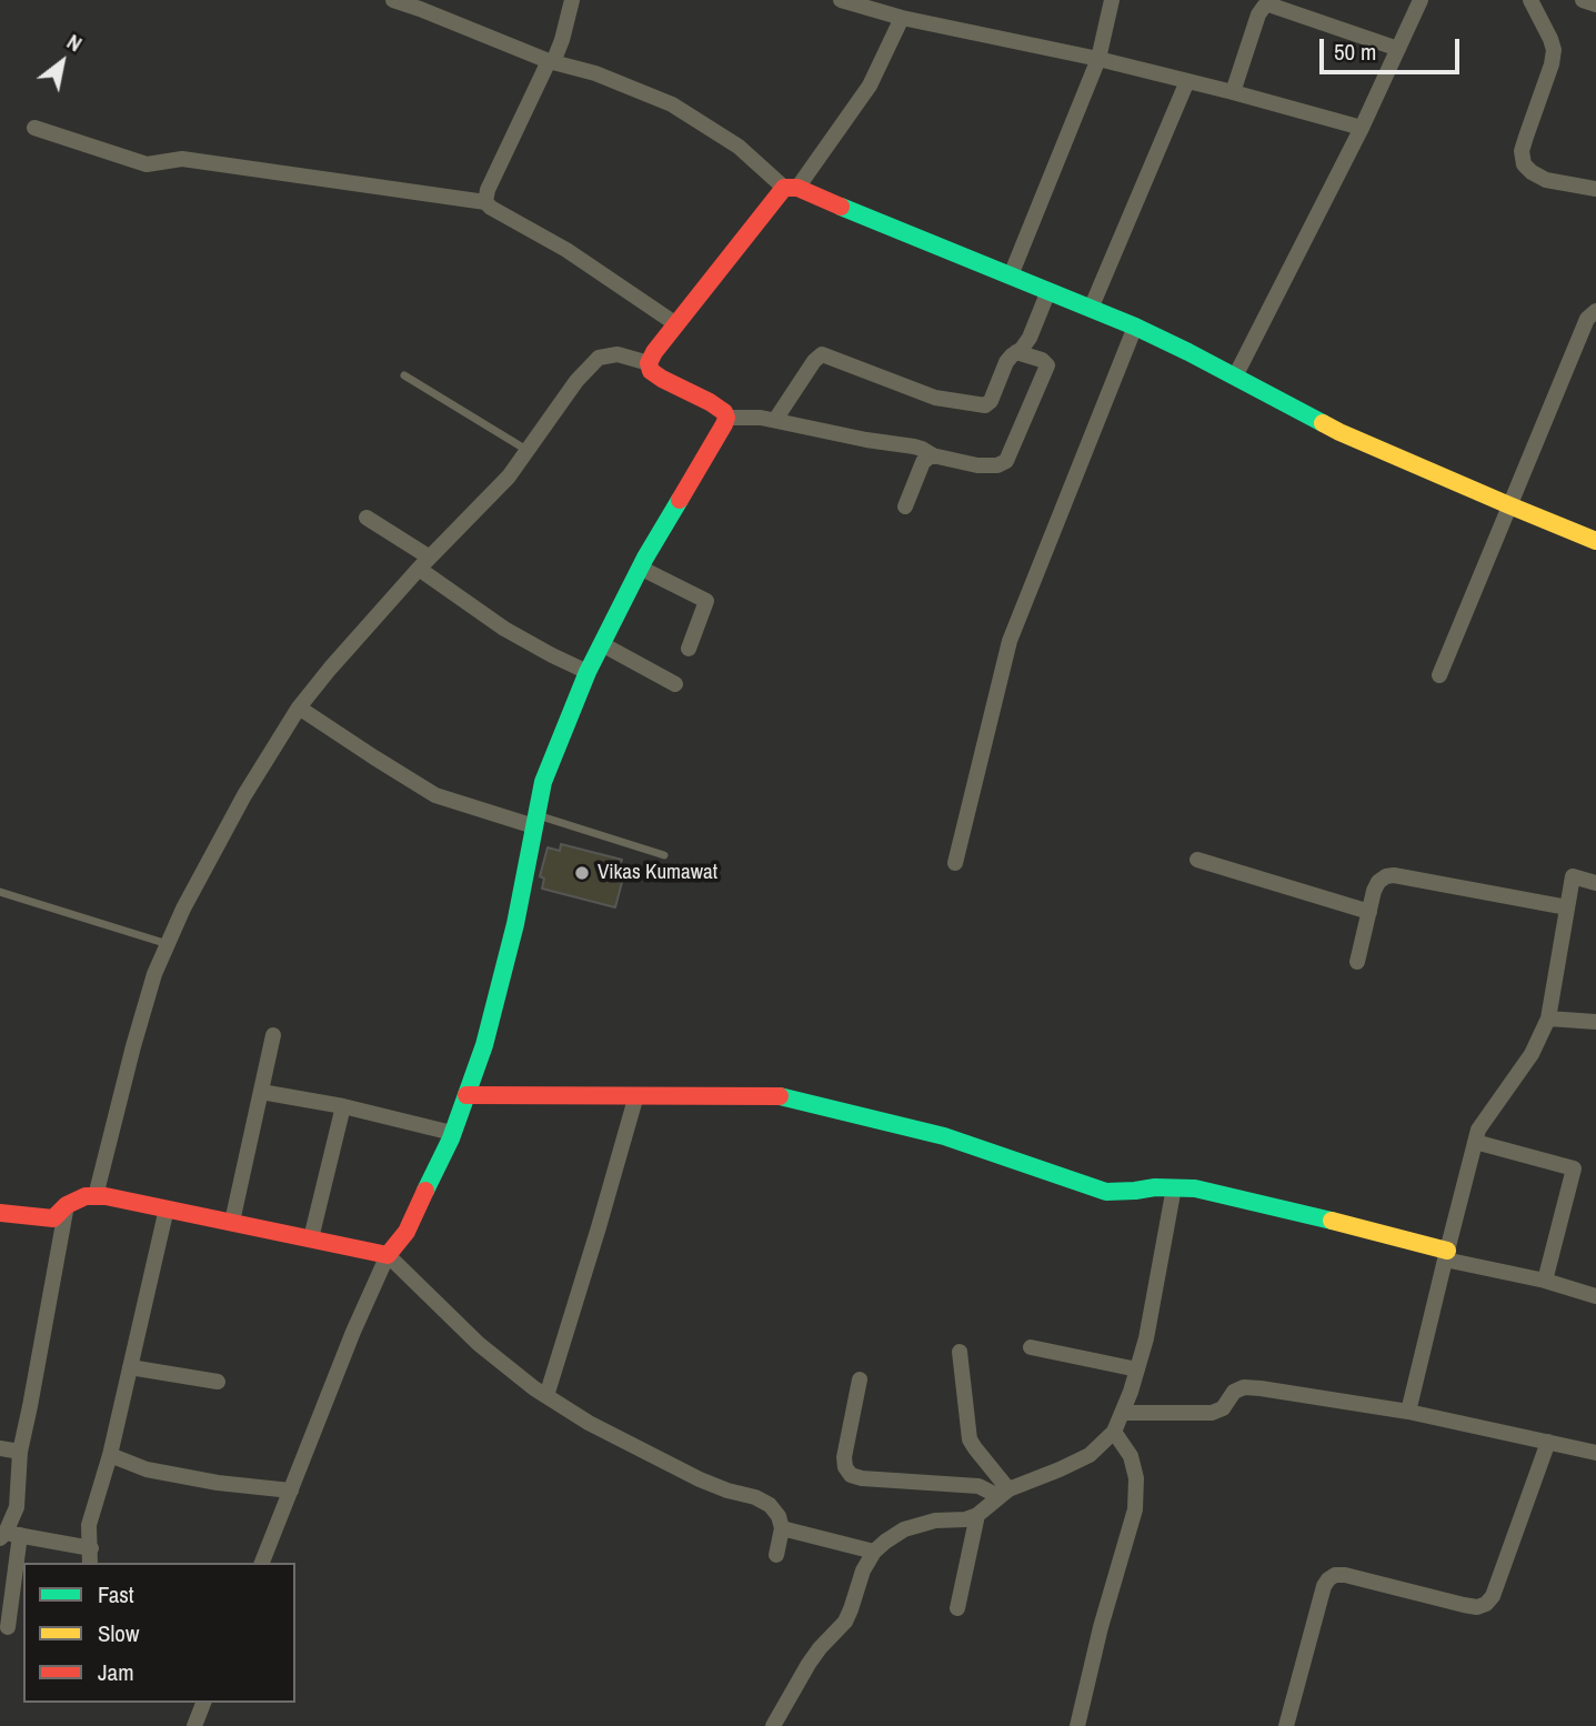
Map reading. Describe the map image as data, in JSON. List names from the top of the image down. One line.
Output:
{"places":["Vikas Kumawat"],"legend":["Fast","Slow","Jam"],"scale_bar":"50 m","north":"top right"}
